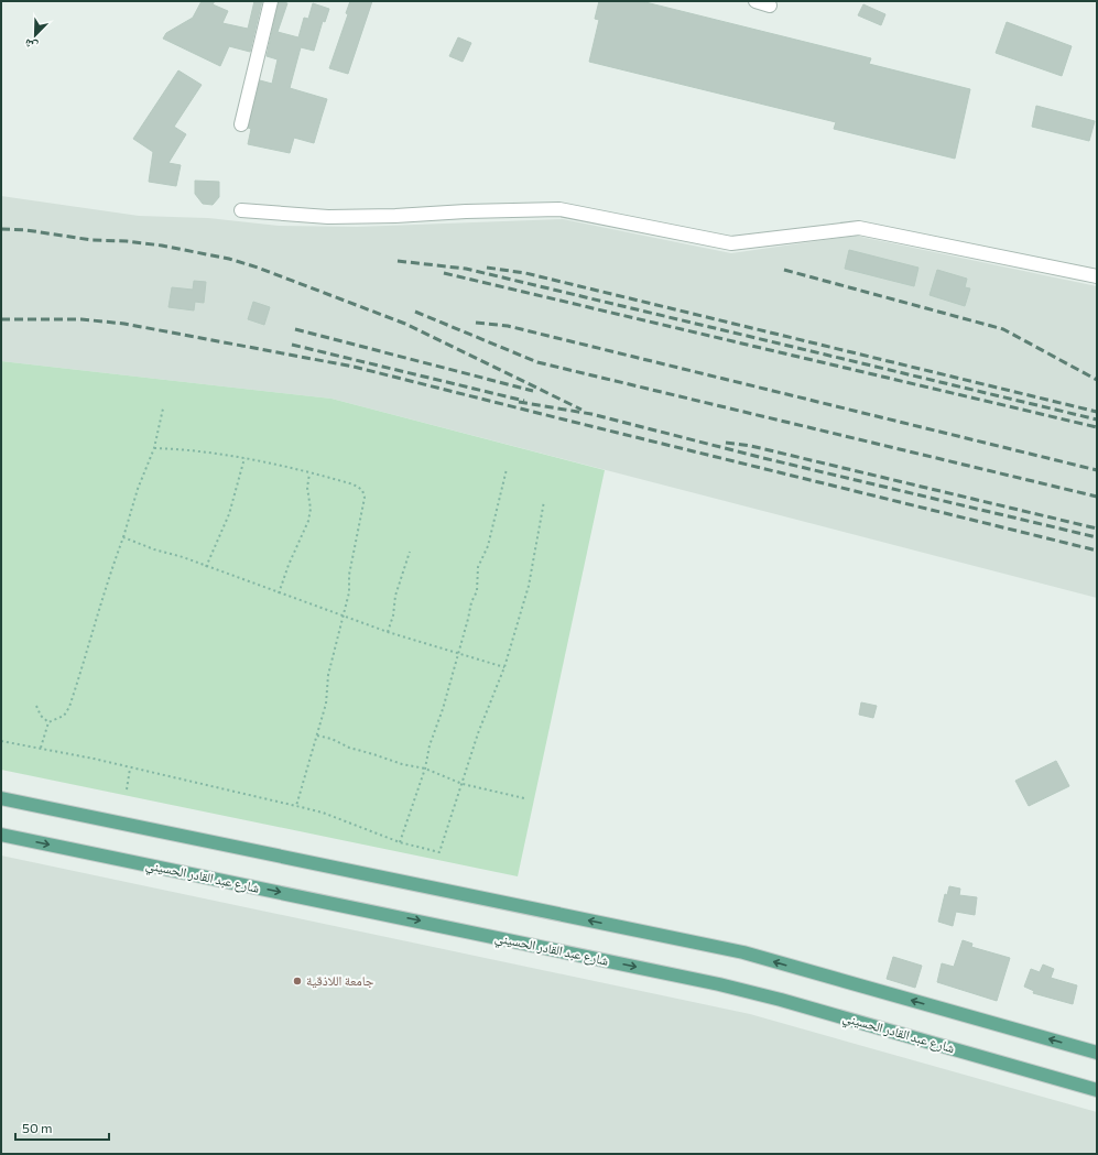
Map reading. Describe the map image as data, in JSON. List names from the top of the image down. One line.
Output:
{"streets":{"main road":["شارع عبد القادر الحسيني"]},"places":["جامعة اللاذقية"],"scale_bar":"50 m","north":"bottom left"}
